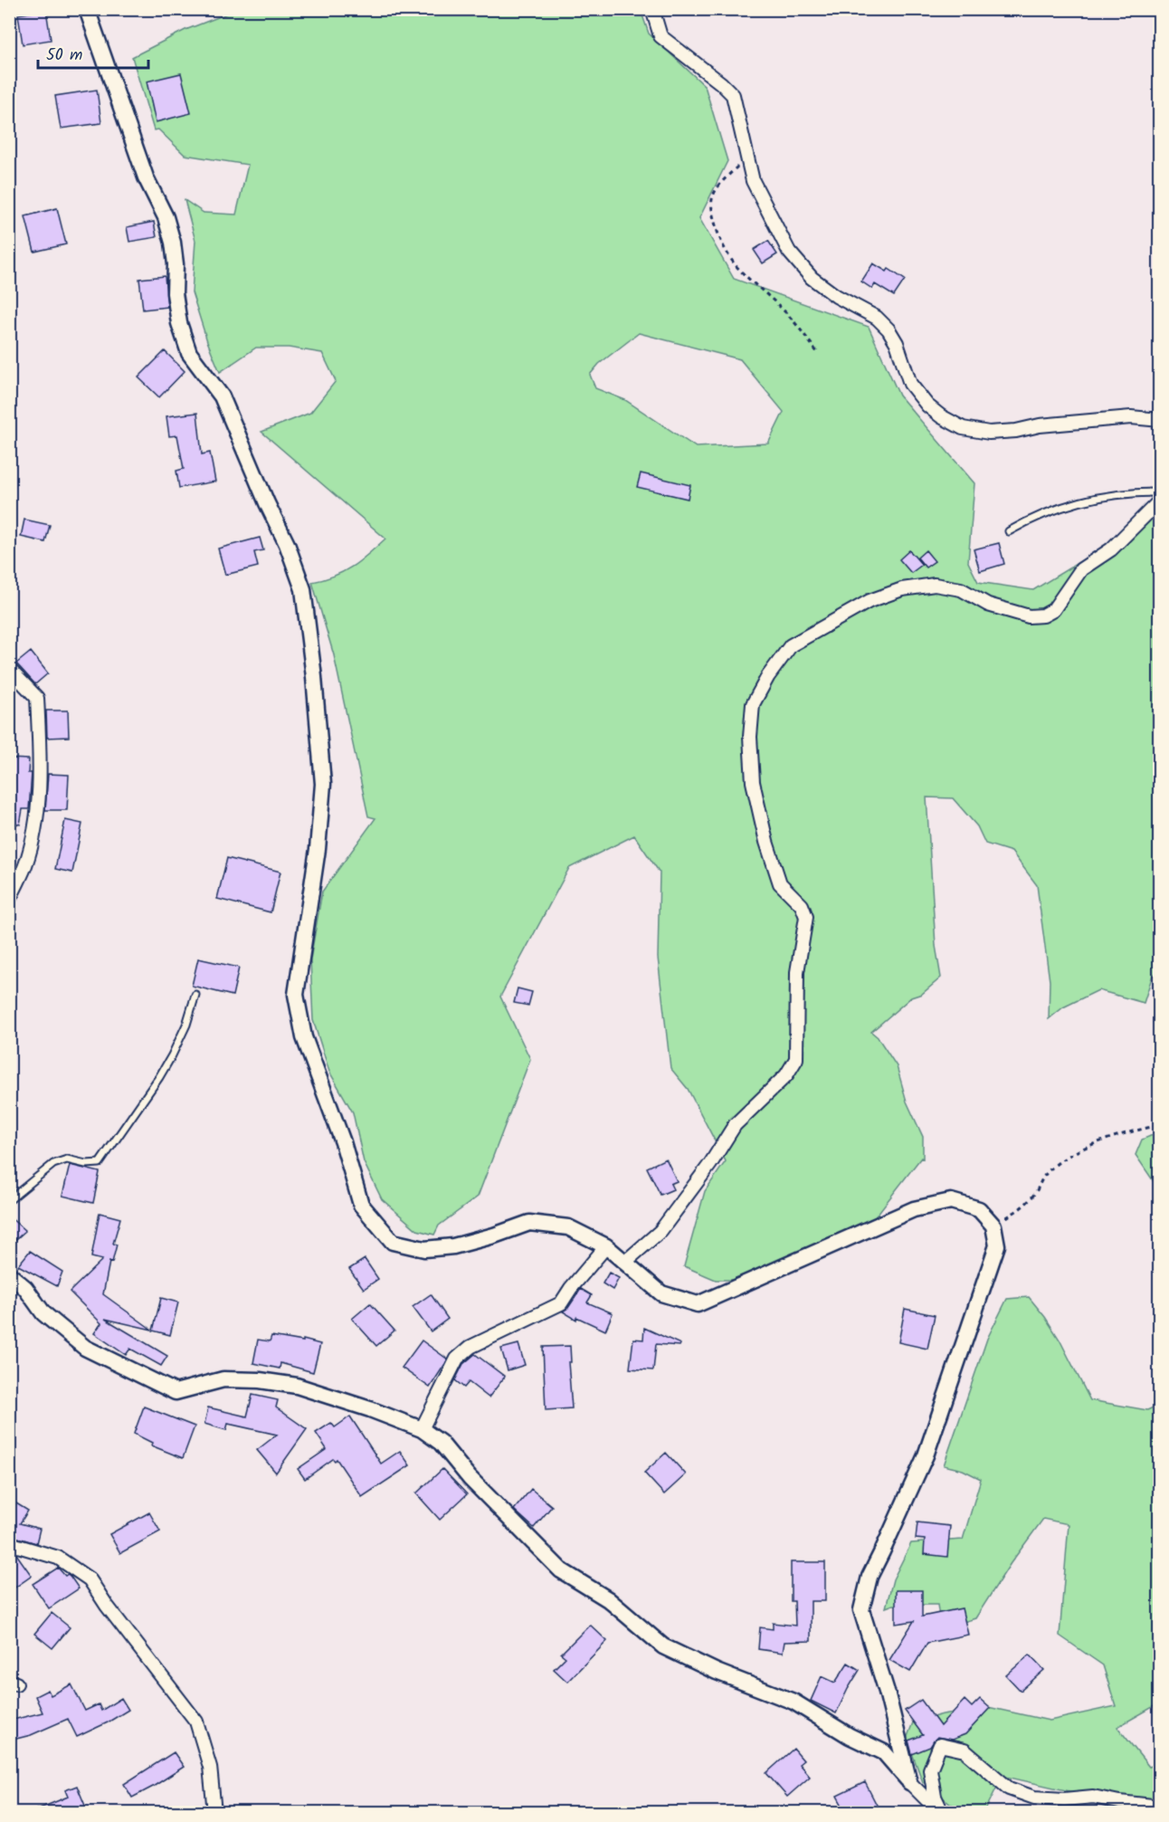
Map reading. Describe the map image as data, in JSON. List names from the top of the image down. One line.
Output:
{"scale_bar":"50 m"}
